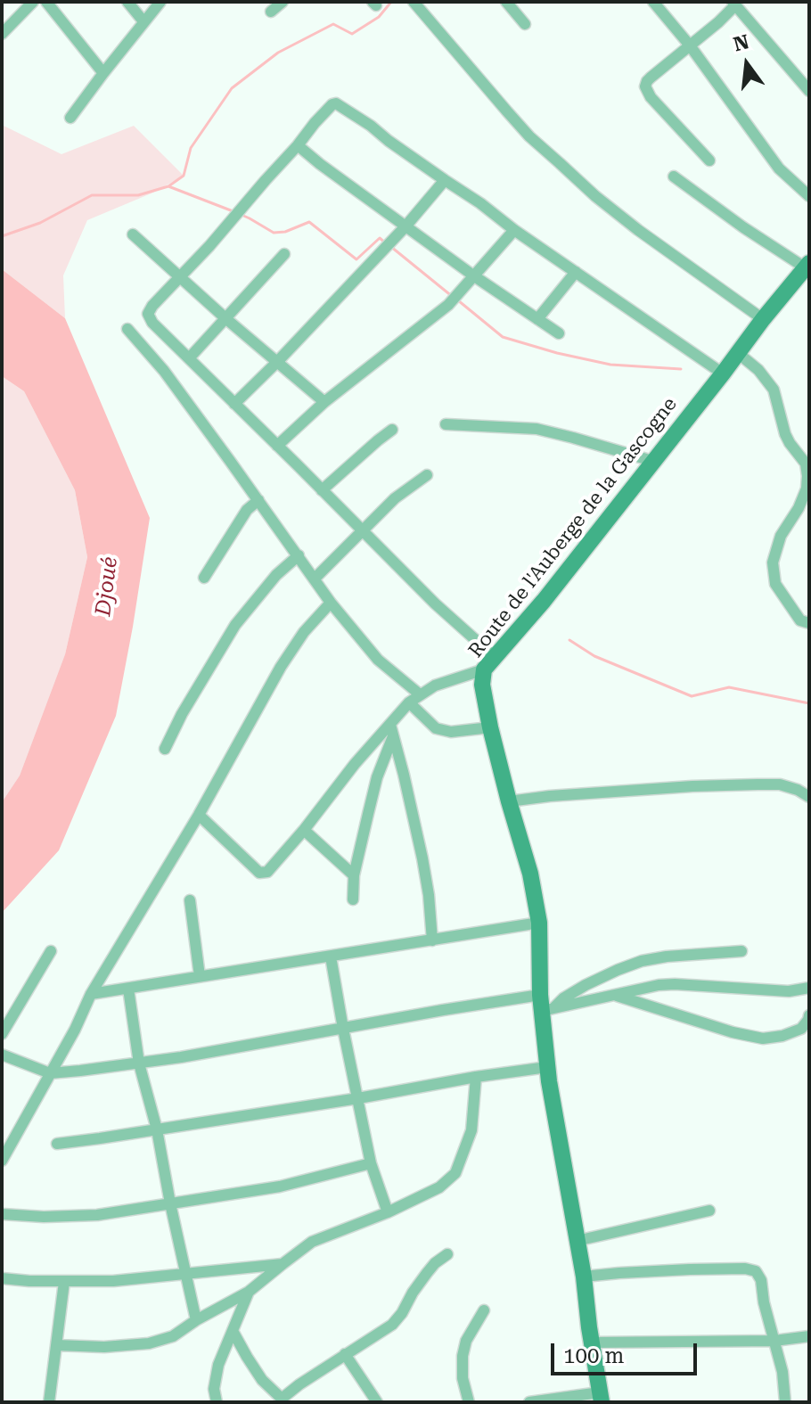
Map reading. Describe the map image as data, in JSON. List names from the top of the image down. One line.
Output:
{"streets":{"street":["Route de l'Auberge de la Gascogne"]},"water":["Djoué"],"scale_bar":"100 m","north":"top"}
